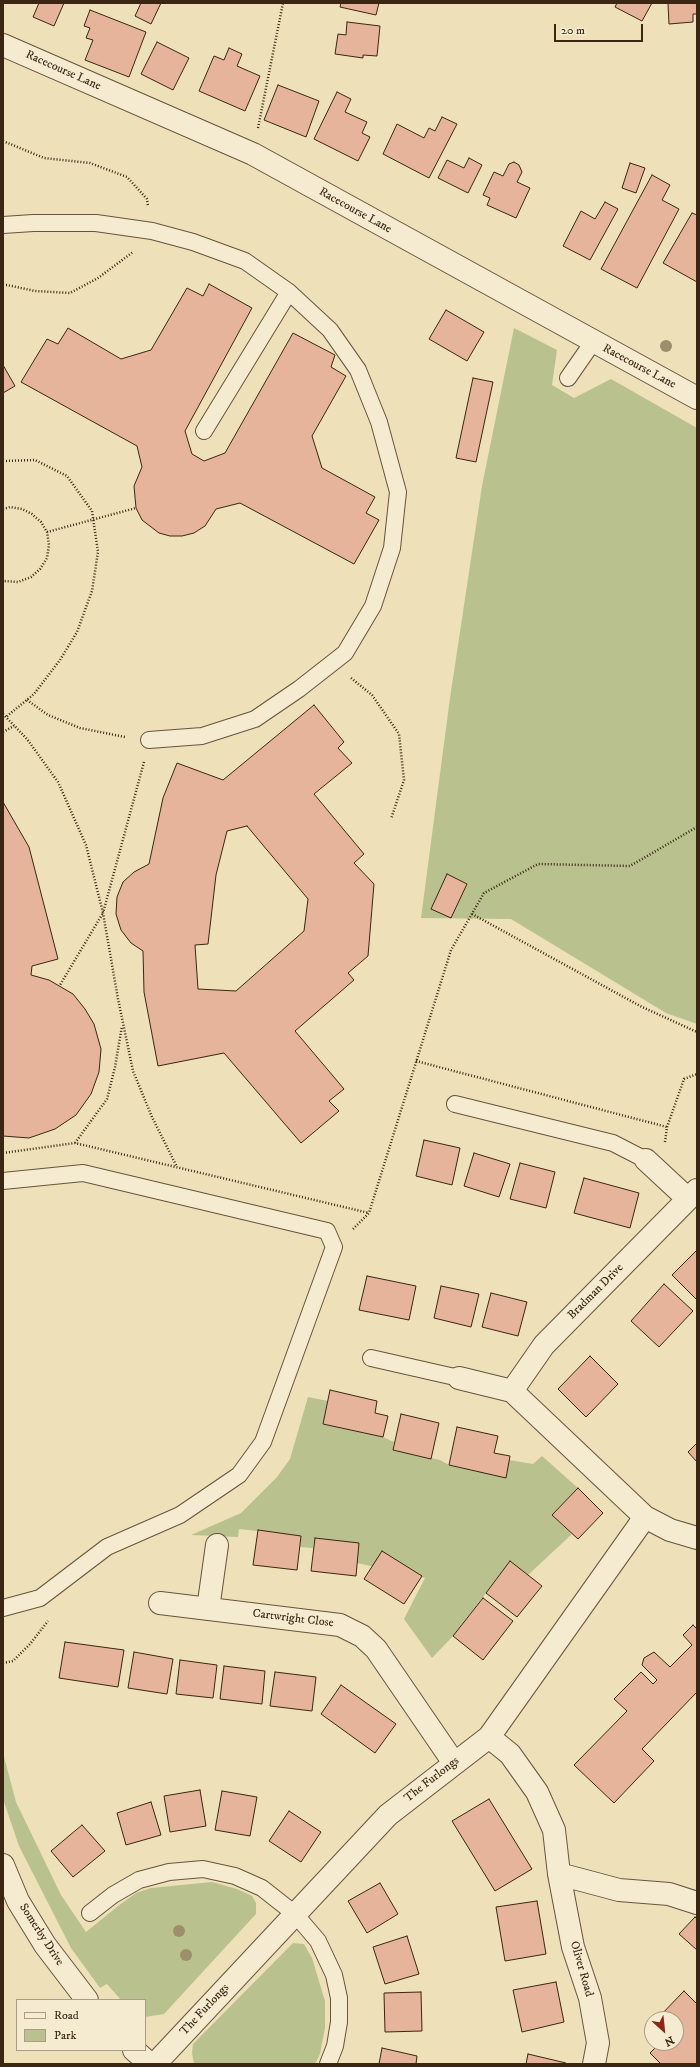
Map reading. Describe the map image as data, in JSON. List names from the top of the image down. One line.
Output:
{"streets":{"street":["Racecourse Lane","Bradman Drive","Cartwright Close","The Furlongs","Somerby Drive","Oliver Road"]},"crossings":[["Cartwright Close","The Furlongs"],["The Furlongs","Oliver Road"]],"legend":["Road","Park"],"scale_bar":"20 m","north":"bottom right"}
